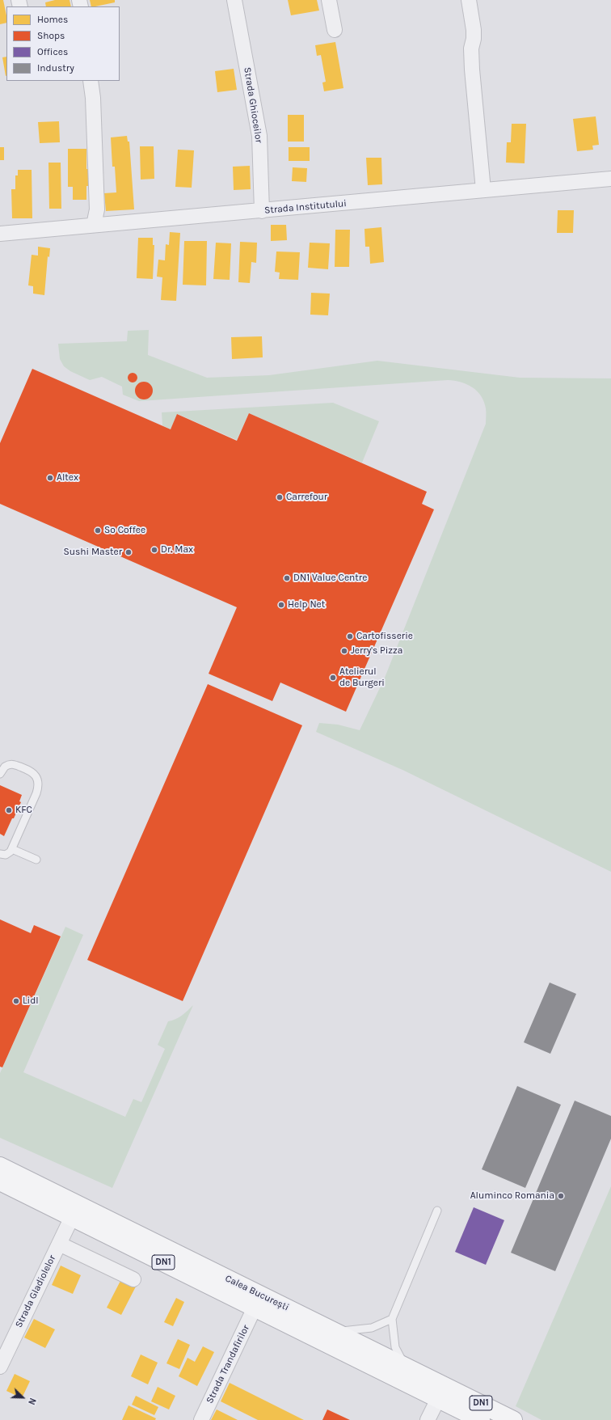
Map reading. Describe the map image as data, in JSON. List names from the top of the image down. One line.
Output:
{"streets":{"highway":["DN1","Calea București"],"street":["Strada Ghioceilor","Strada Institutului","Strada Gladiolelor","Strada Trandafirilor"]},"crossings":[["Strada Ghioceilor","Strada Institutului"],["Strada Gladiolelor","Calea București"],["Calea București","Strada Trandafirilor"]],"places":["Altex","Carrefour","So Coffee","Dr. Max","Sushi Master","DN1 Value Centre","Help Net","Cartofisserie","Jerry's Pizza","Atelierul de Burgeri","KFC","Lidl","Aluminco Romania"],"legend":["Homes","Shops","Offices","Industry"],"north":"bottom right"}
